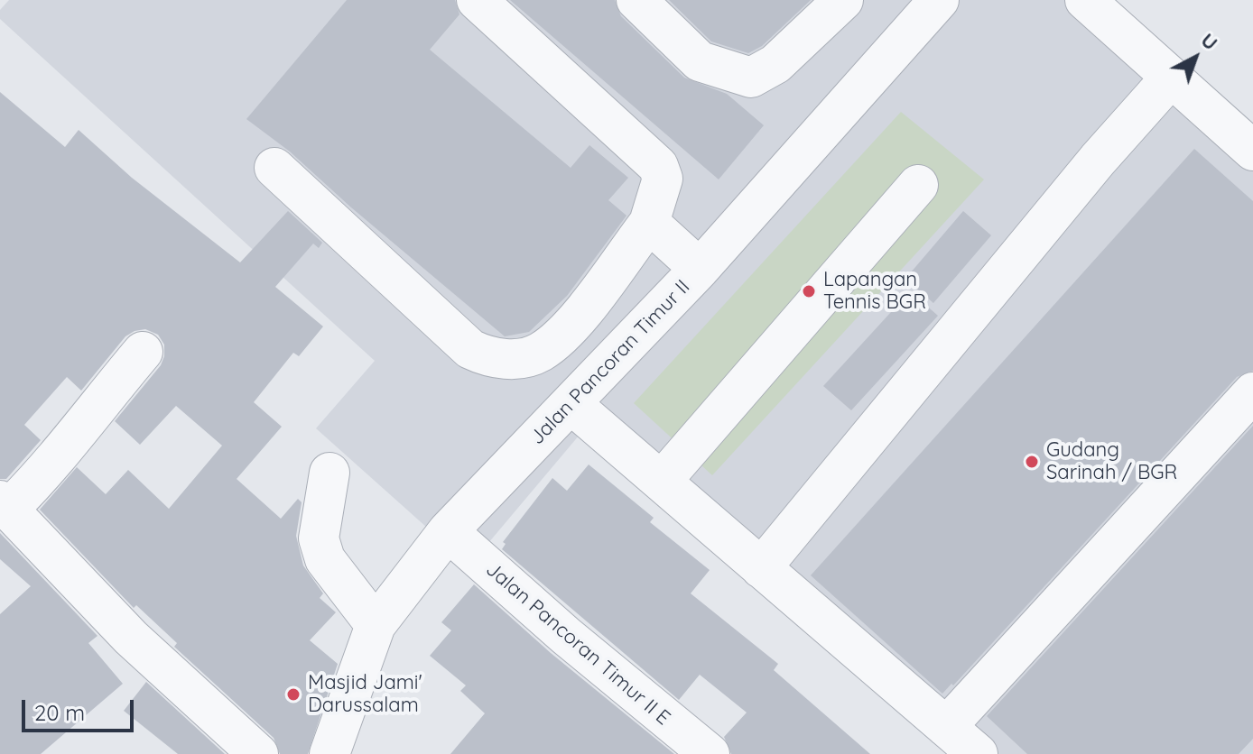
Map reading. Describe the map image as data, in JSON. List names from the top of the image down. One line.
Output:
{"streets":{"street":["Jalan Pancoran Timur II","Jalan Pancoran Timur II E"]},"crossings":[["Jalan Pancoran Timur II","Jalan Pancoran Timur II E"]],"places":["Lapangan Tennis BGR","Gudang Sarinah / BGR","Masjid Jami' Darussalam"],"scale_bar":"20 m","north":"top right"}
